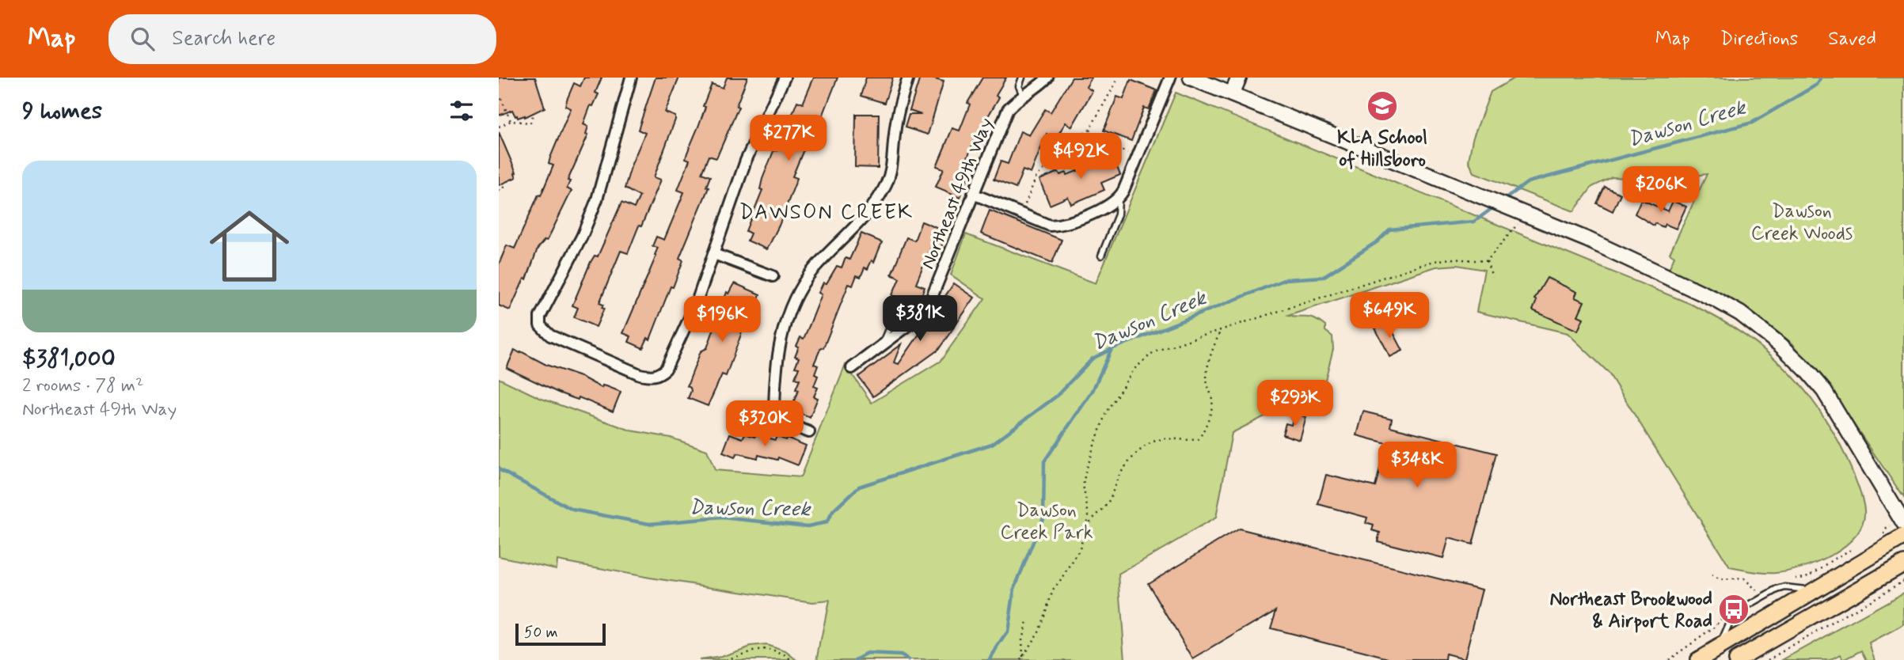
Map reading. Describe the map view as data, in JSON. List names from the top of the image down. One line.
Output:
{"streets":{"street":["Northeast 49th Way"]},"districts":["DAWSON CREEK"],"water":["Dawson Creek"],"parks":["Dawson Creek Woods","Dawson Creek Park"],"places":{"school or university":["KLA School of Hillsboro"],"bus stop":["Northeast Brookwood & Airport Road"]},"scale_bar":"50 m","page":{"header":"Map","search":"Search here","nav":["Map","Directions","Saved"],"heading":"9 homes","price":["$277K","$492K","$206K","$649K","$381K","$196K","$293K","$320K","$348K"],"list":[{"name":"$381,000","note":"2 rooms · 78 m² · Northeast 49th Way"}],"scale":"50 m"}}
